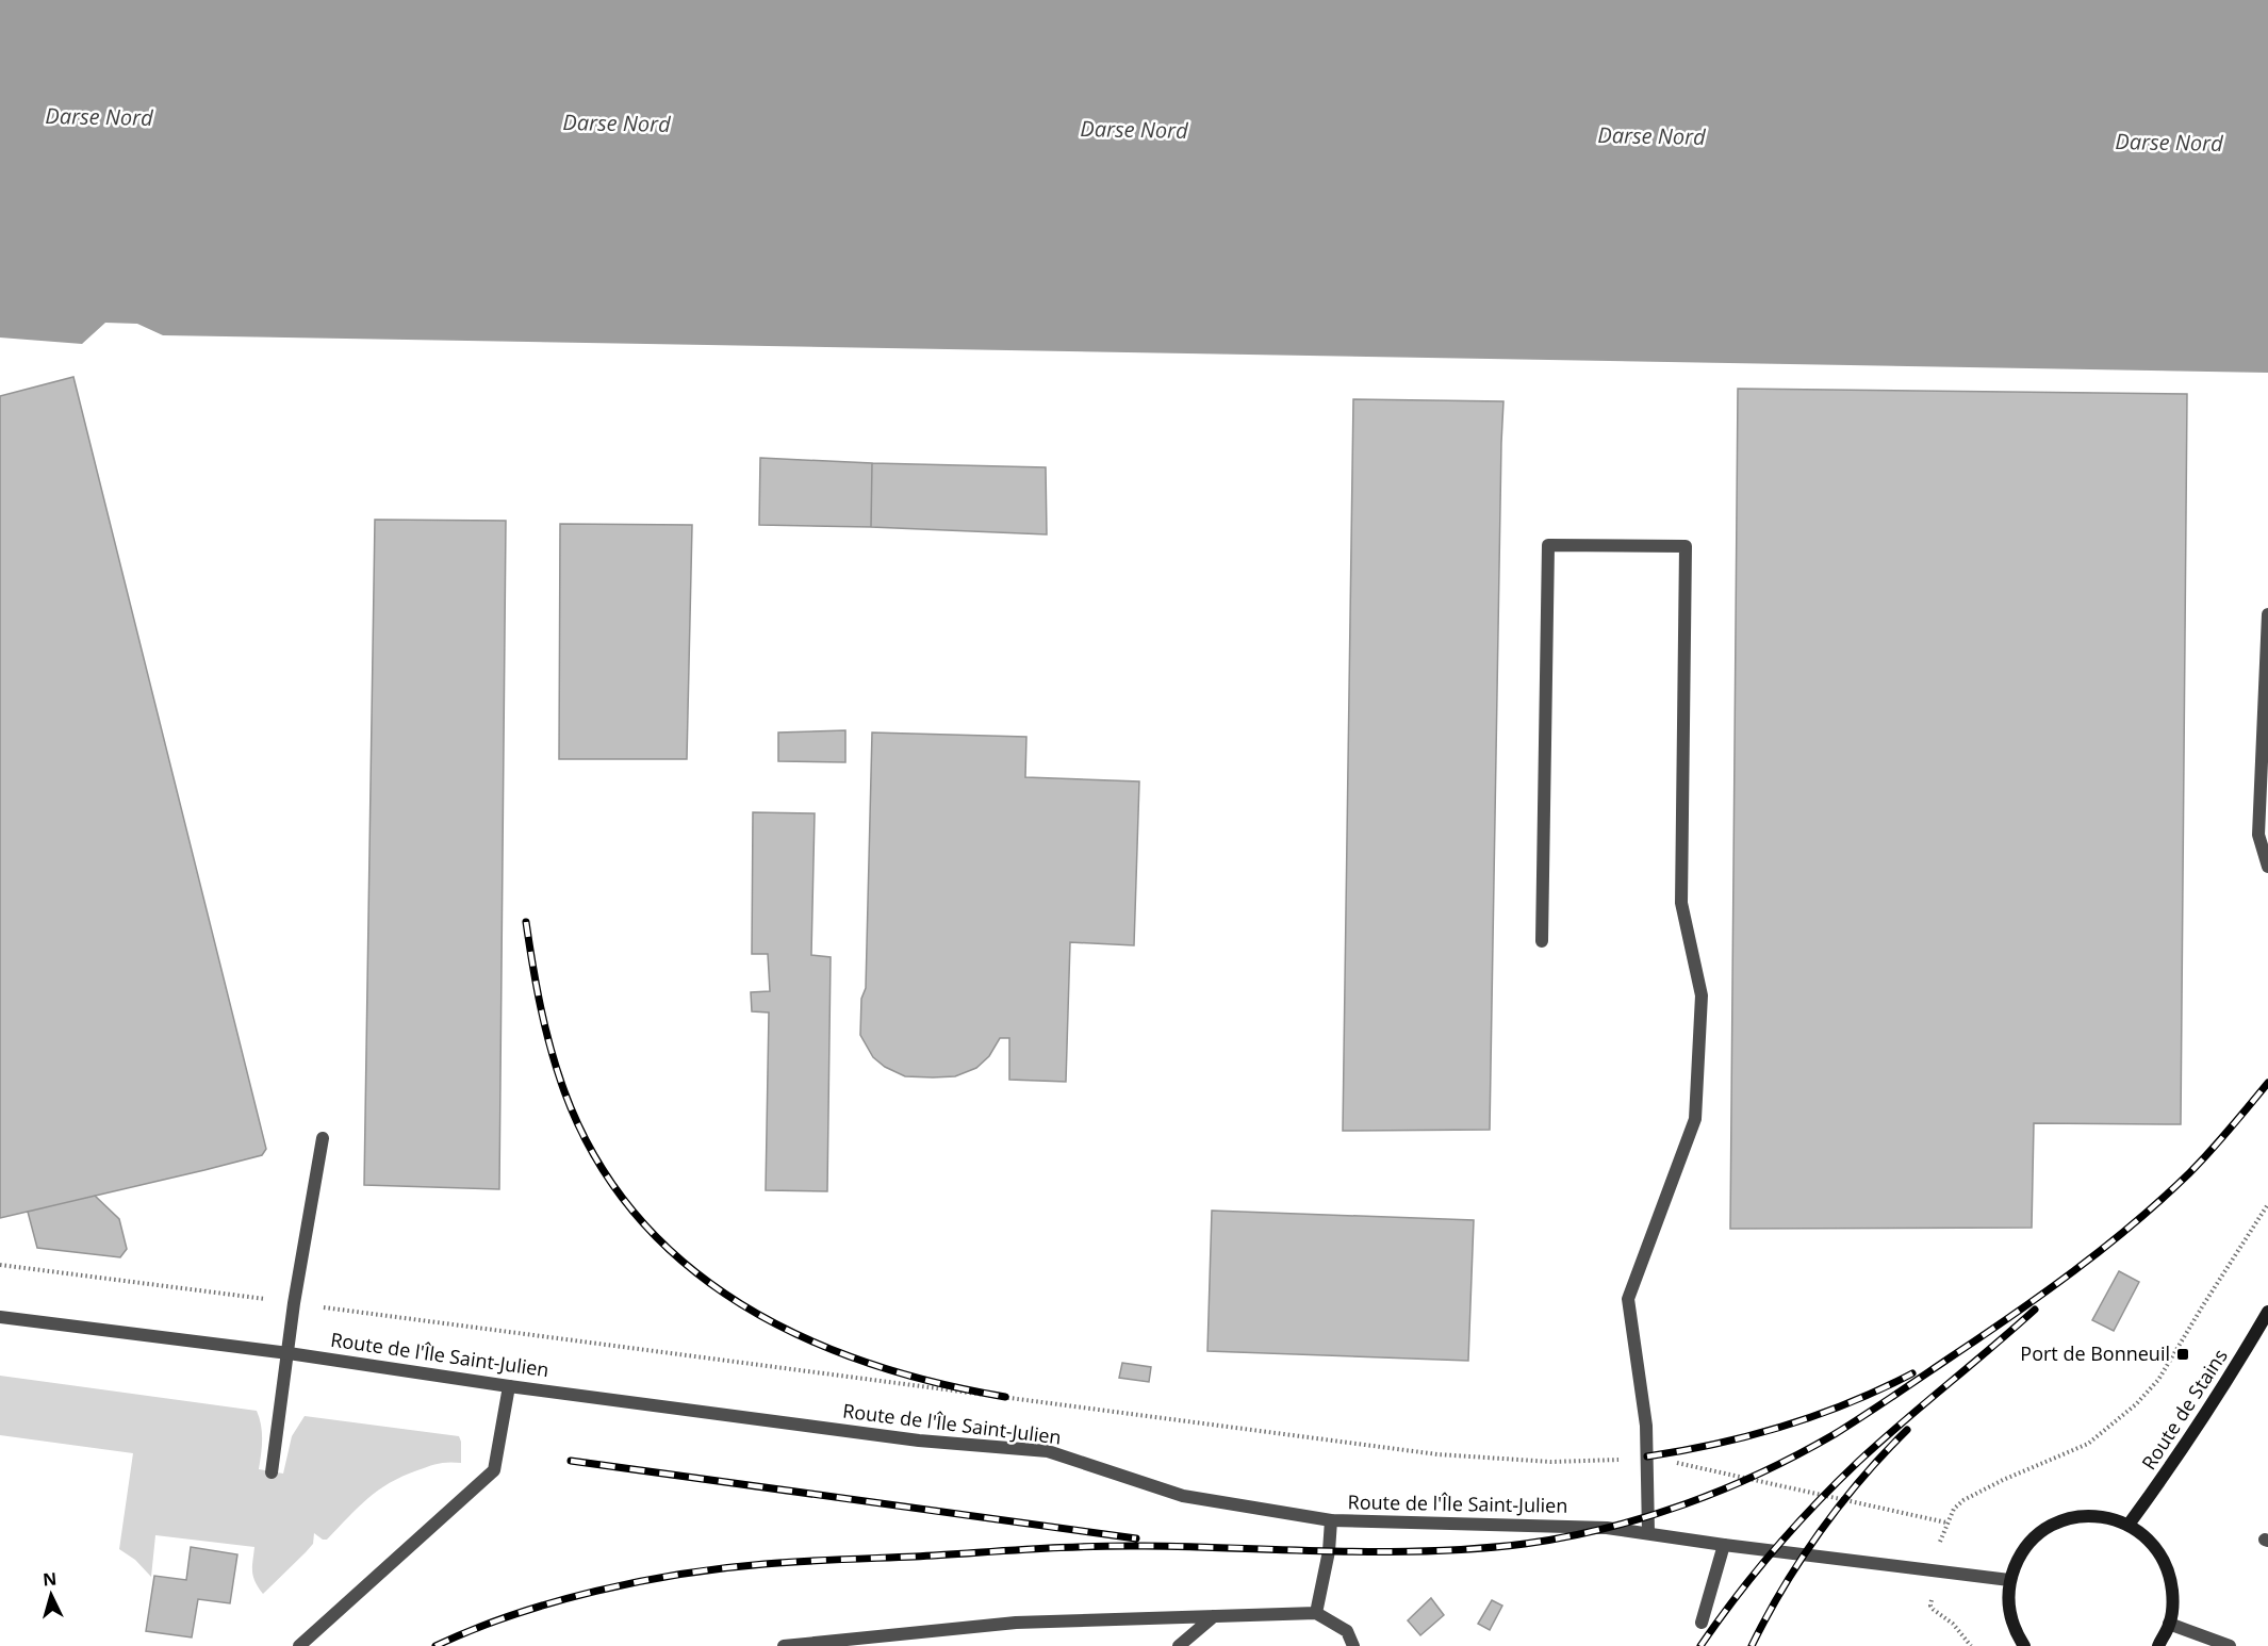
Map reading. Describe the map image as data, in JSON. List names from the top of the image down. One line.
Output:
{"streets":{"main road":["Route de Stains"],"street":["Route de l'Île Saint-Julien"]},"water":["Darse Nord"],"places":{"transit":["Port de Bonneuil"]},"north":"top"}
